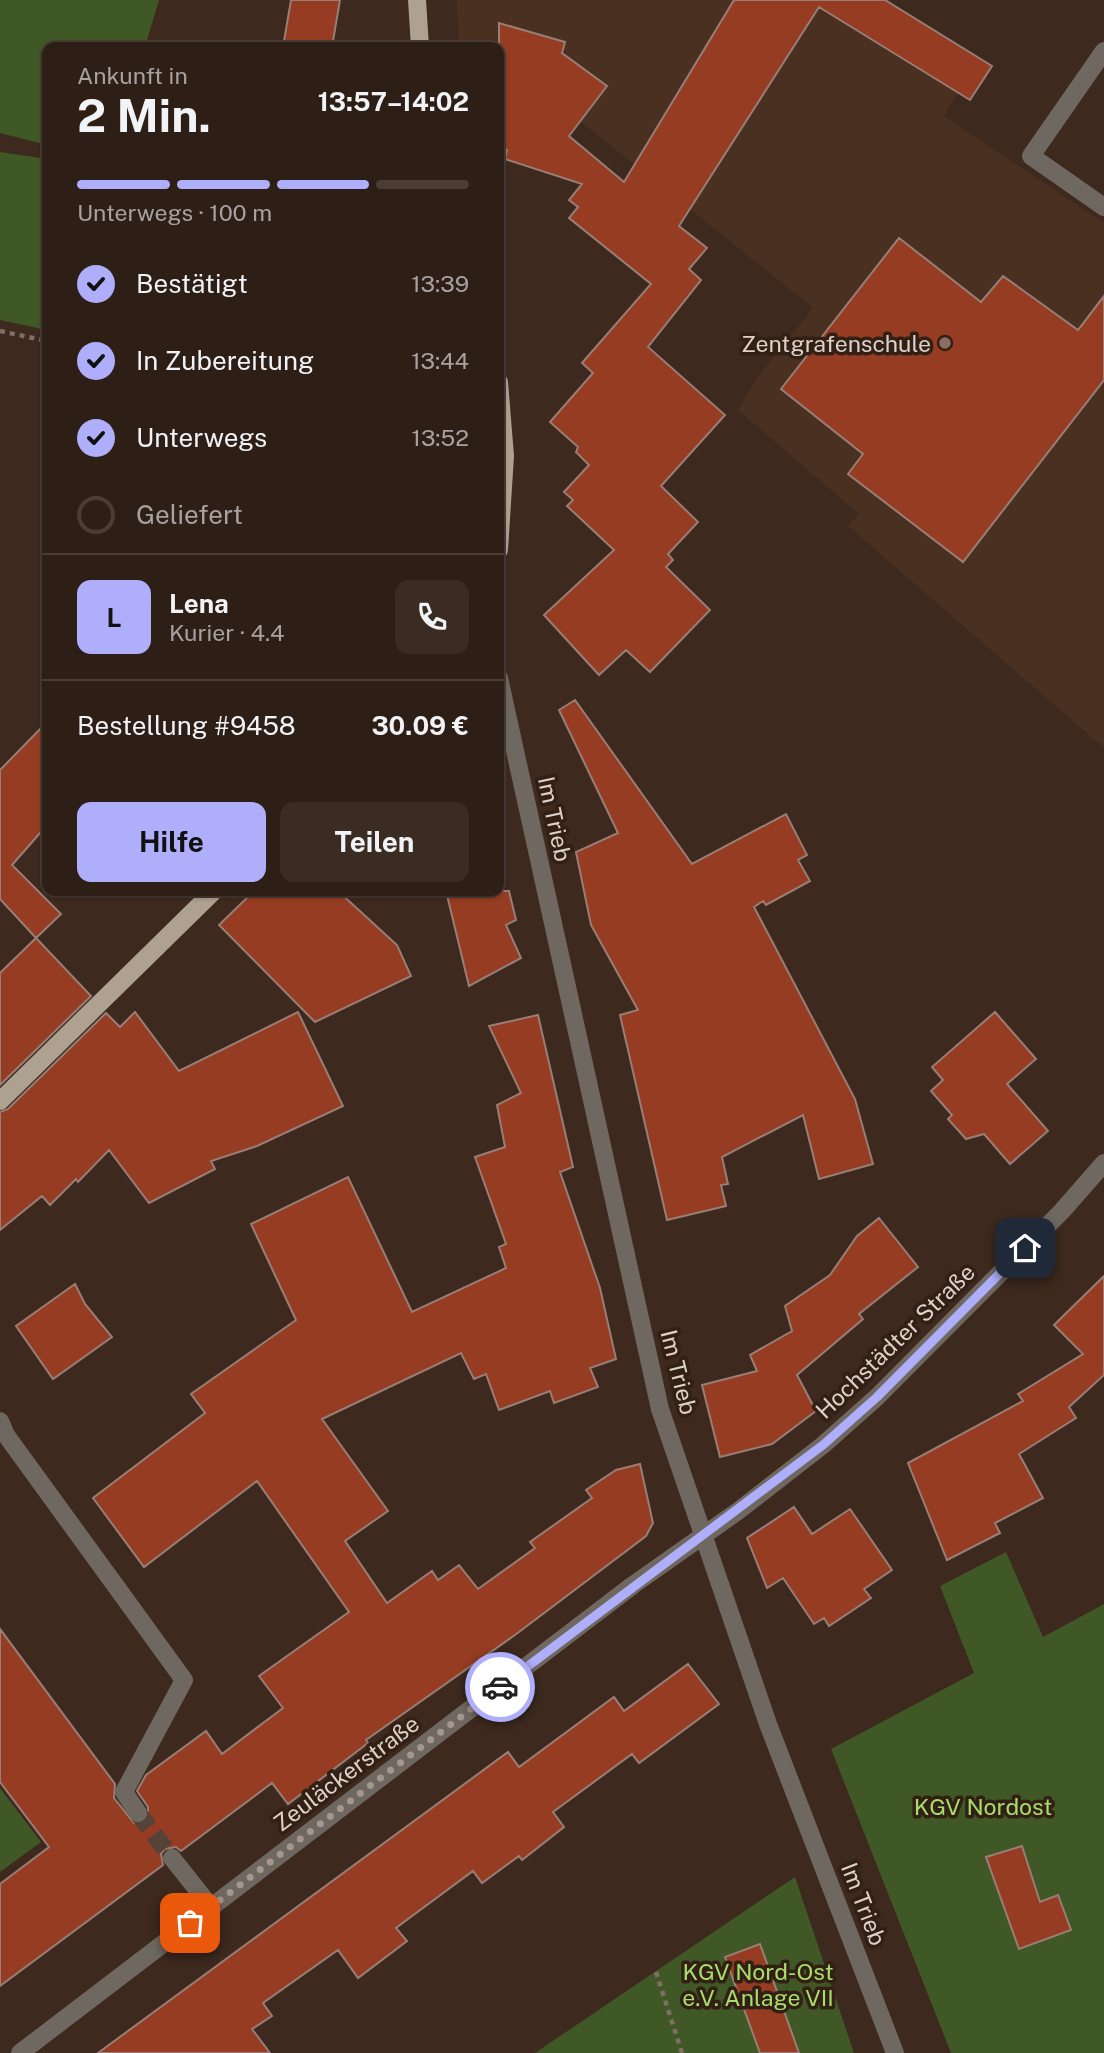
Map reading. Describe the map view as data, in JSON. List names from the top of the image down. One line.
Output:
{"streets":{"street":["Im Trieb","Hochstädter Straße","Zeuläckerstraße"]},"crossings":[["Im Trieb","Hochstädter Straße"],["Im Trieb","Zeuläckerstraße"],["Hochstädter Straße","Zeuläckerstraße"]],"parks":["KGV Nordost","KGV Nord-Ost e.V. Anlage VII"],"places":["Zentgrafenschule"],"page":{"heading":["2 Min.","Ankunft in","13:57–14:02"],"panel":["Lena","Kurier · 4.4","Bestellung #9458","30.09 €"],"bar":"Unterwegs · 100 m","list":[["Bestätigt","13:39"],["In Zubereitung","13:44"],["Unterwegs","13:52"],"Geliefert"],"round":"L","buttons":["Hilfe","Teilen"]}}
